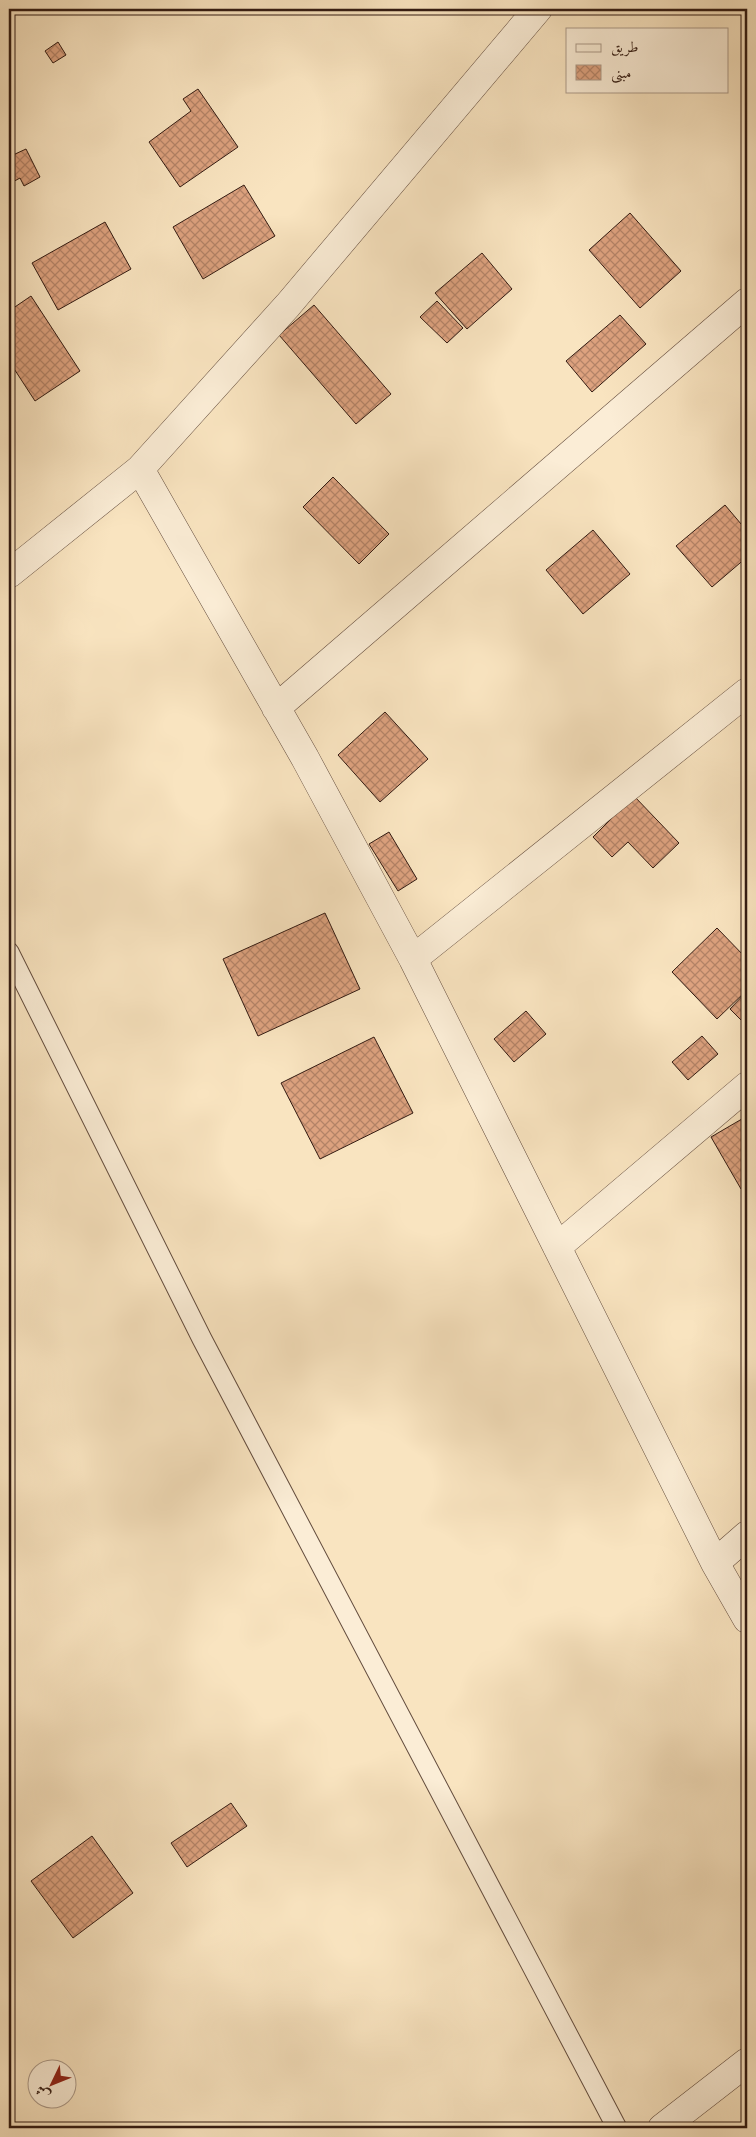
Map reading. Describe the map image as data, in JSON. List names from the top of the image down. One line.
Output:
{"legend":["طريق","مبنى"],"north":"bottom left"}
